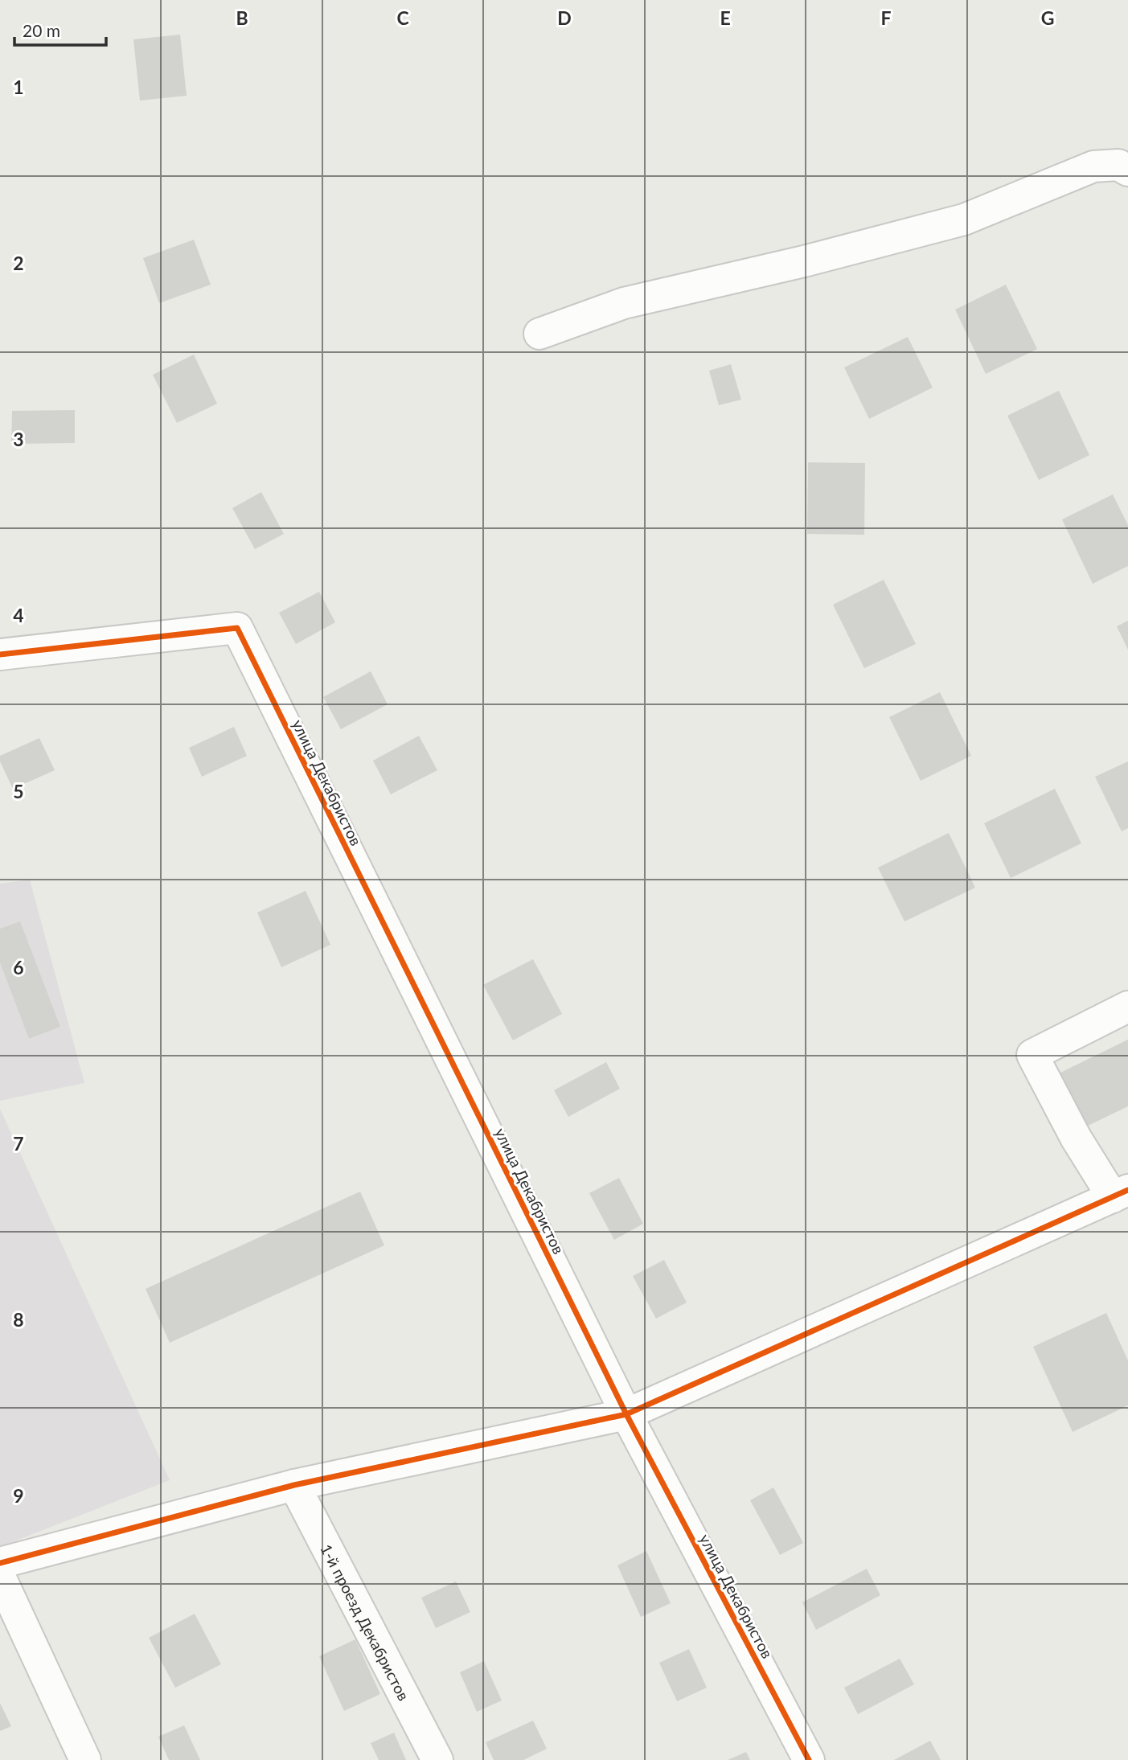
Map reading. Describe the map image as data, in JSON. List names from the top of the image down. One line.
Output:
{"streets":{"street":["улица Декабристов","1-й проезд Декабристов"]},"scale_bar":"20 m","grid":{"columns":["B","C","D","E","F","G"],"rows":["1","2","3","4","5","6","7","8","9"]}}
